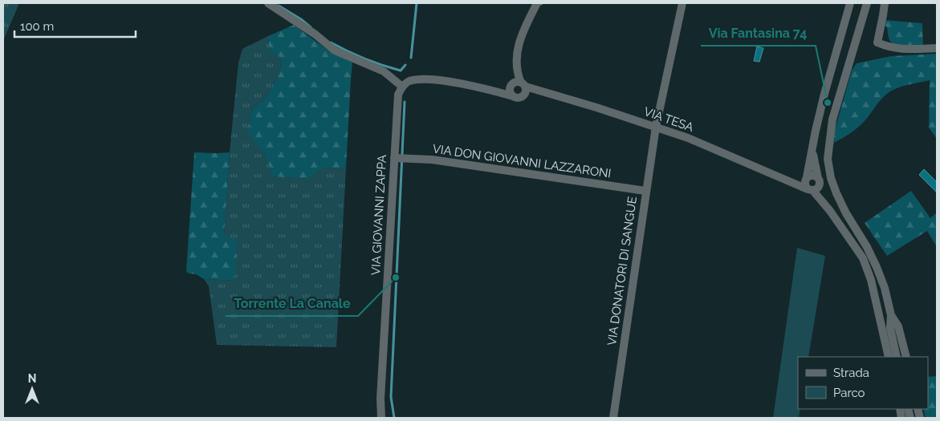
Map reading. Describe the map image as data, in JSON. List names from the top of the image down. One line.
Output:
{"streets":{"street":["VIA TESA","VIA DON GIOVANNI LAZZARONI","VIA GIOVANNI ZAPPA","VIA DONATORI DI SANGUE"]},"crossings":[["VIA TESA","VIA DONATORI DI SANGUE"],["VIA DON GIOVANNI LAZZARONI","VIA GIOVANNI ZAPPA"],["VIA DON GIOVANNI LAZZARONI","VIA DONATORI DI SANGUE"]],"places":["Via Fantasina 74","Torrente La Canale"],"legend":["Strada","Parco"],"scale_bar":"100 m","north":"top"}
